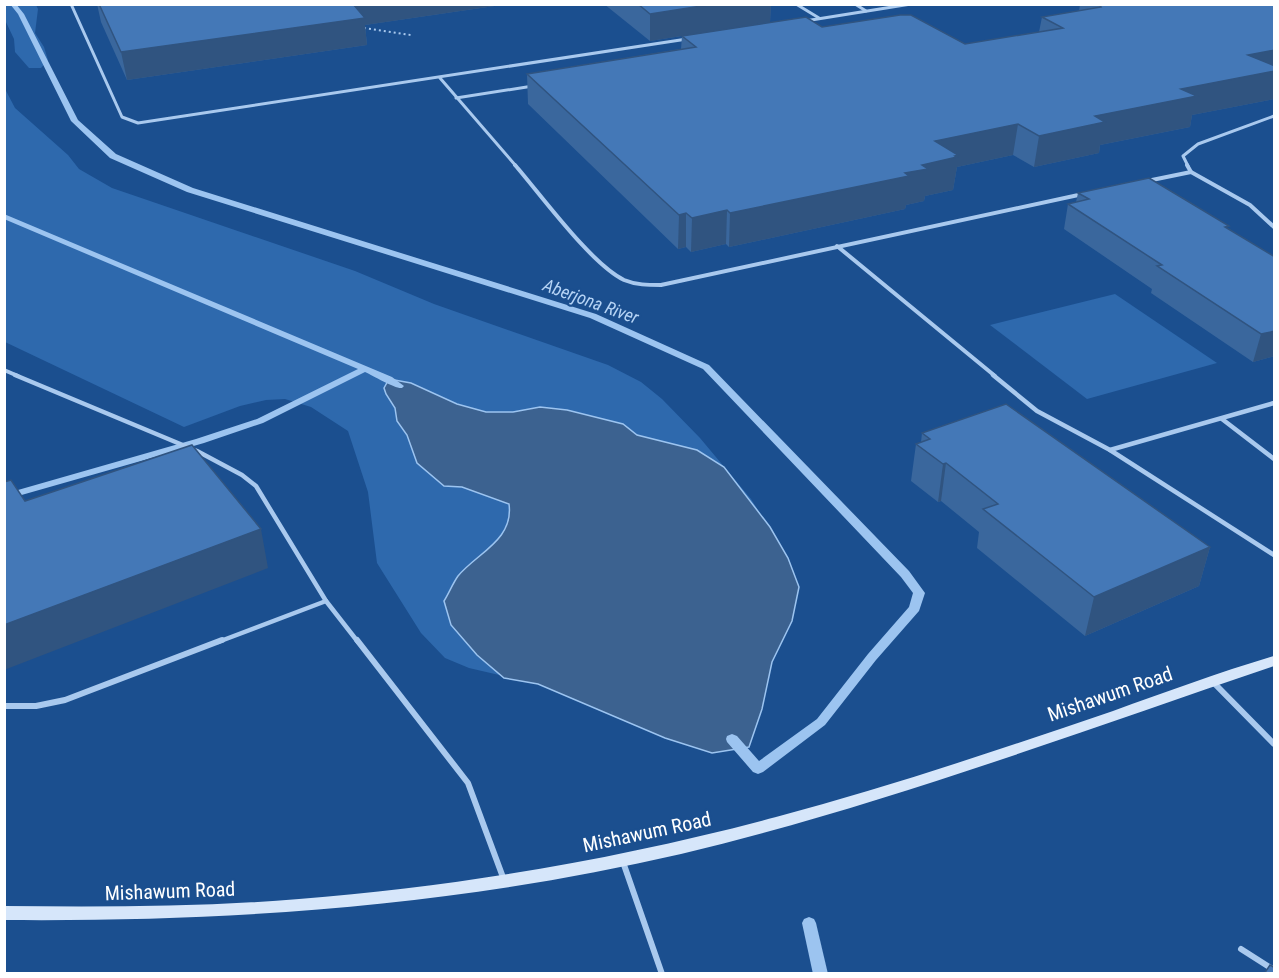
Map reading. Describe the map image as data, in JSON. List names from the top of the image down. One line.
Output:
{"streets":{"main road":["Mishawum Road"]},"water":["Aberjona River"]}
